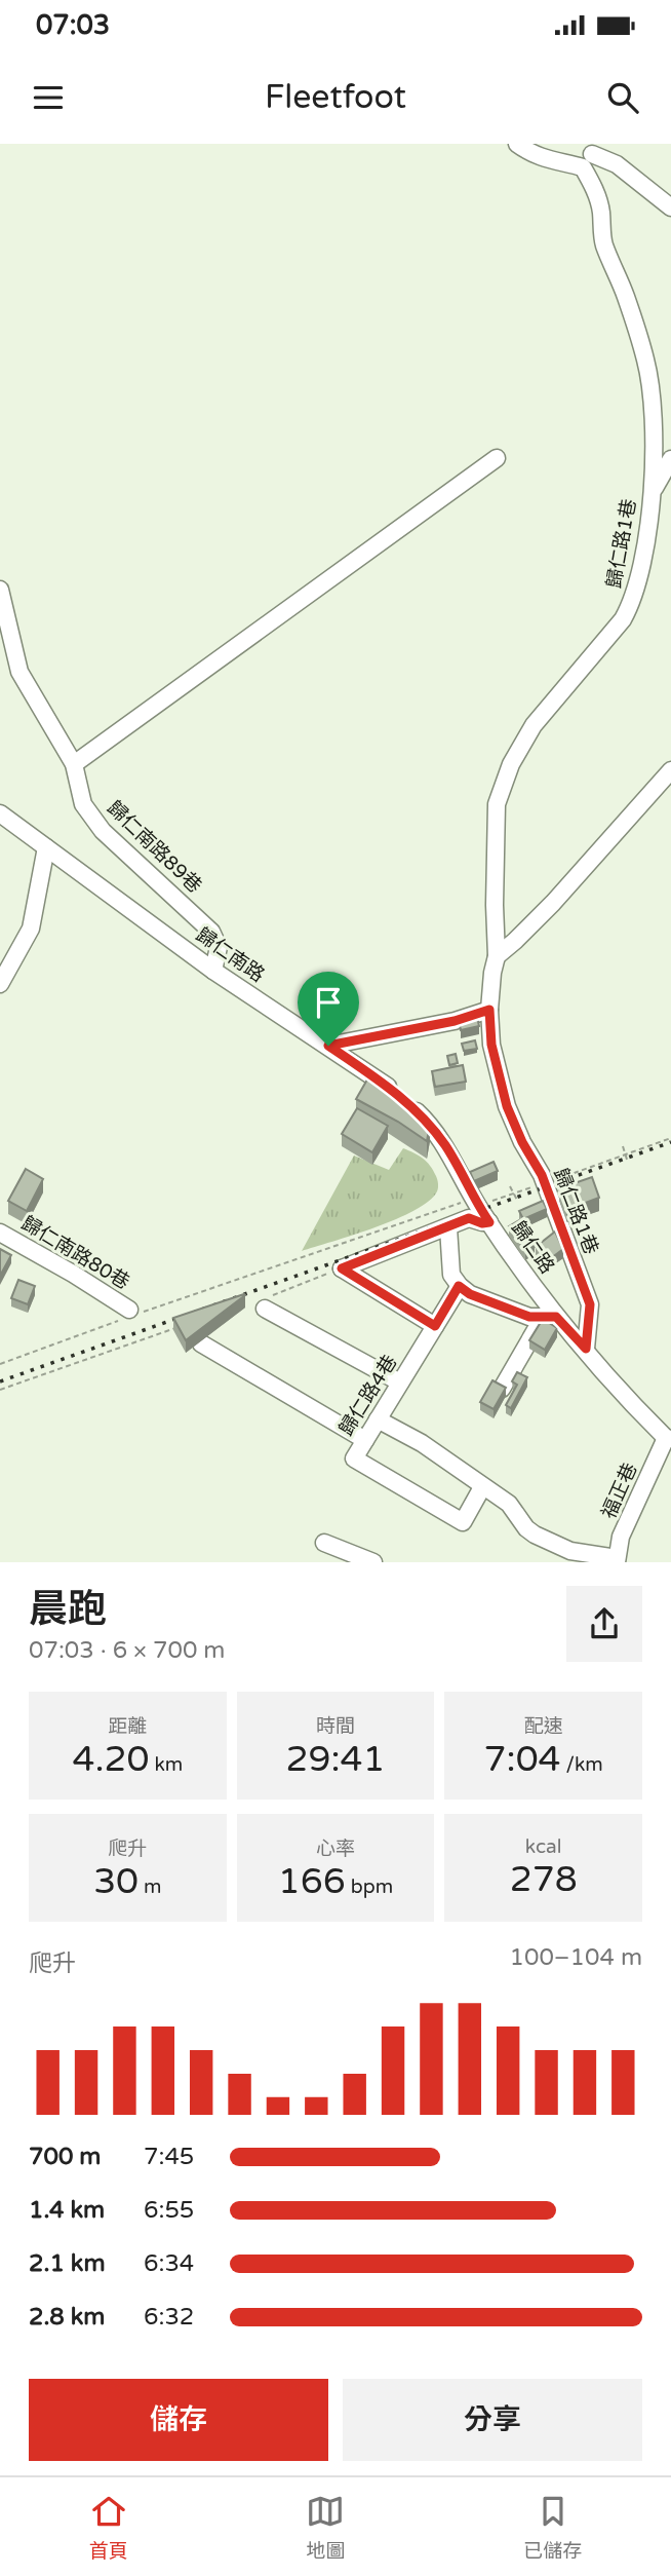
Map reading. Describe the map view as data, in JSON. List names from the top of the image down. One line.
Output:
{"streets":{"street":["歸仁路1巷","歸仁南路89巷","歸仁南路","歸仁路","歸仁南路80巷","歸仁路4巷","福正巷"]},"crossings":[["歸仁路1巷","歸仁路"],["歸仁南路89巷","歸仁南路"],["歸仁南路","歸仁路"],["歸仁路","福正巷"]],"page":{"status":"07:03","header":"Fleetfoot","heading":["晨跑","07:03 · 6 × 700 m"],"stats":[["距離","4.20 km"],["時間","29:41"],["配速","7:04 /km"],["爬升","30 m"],["心率","166 bpm"],["kcal","278"]],"chart":["爬升","100–104 m"],"list":[{"name":"700 m","note":"7:45"},{"name":"1.4 km","note":"6:55"},{"name":"2.1 km","note":"6:34"},{"name":"2.8 km","note":"6:32"}],"buttons":["儲存","分享"],"tabs":["首頁","地圖","已儲存"]}}
